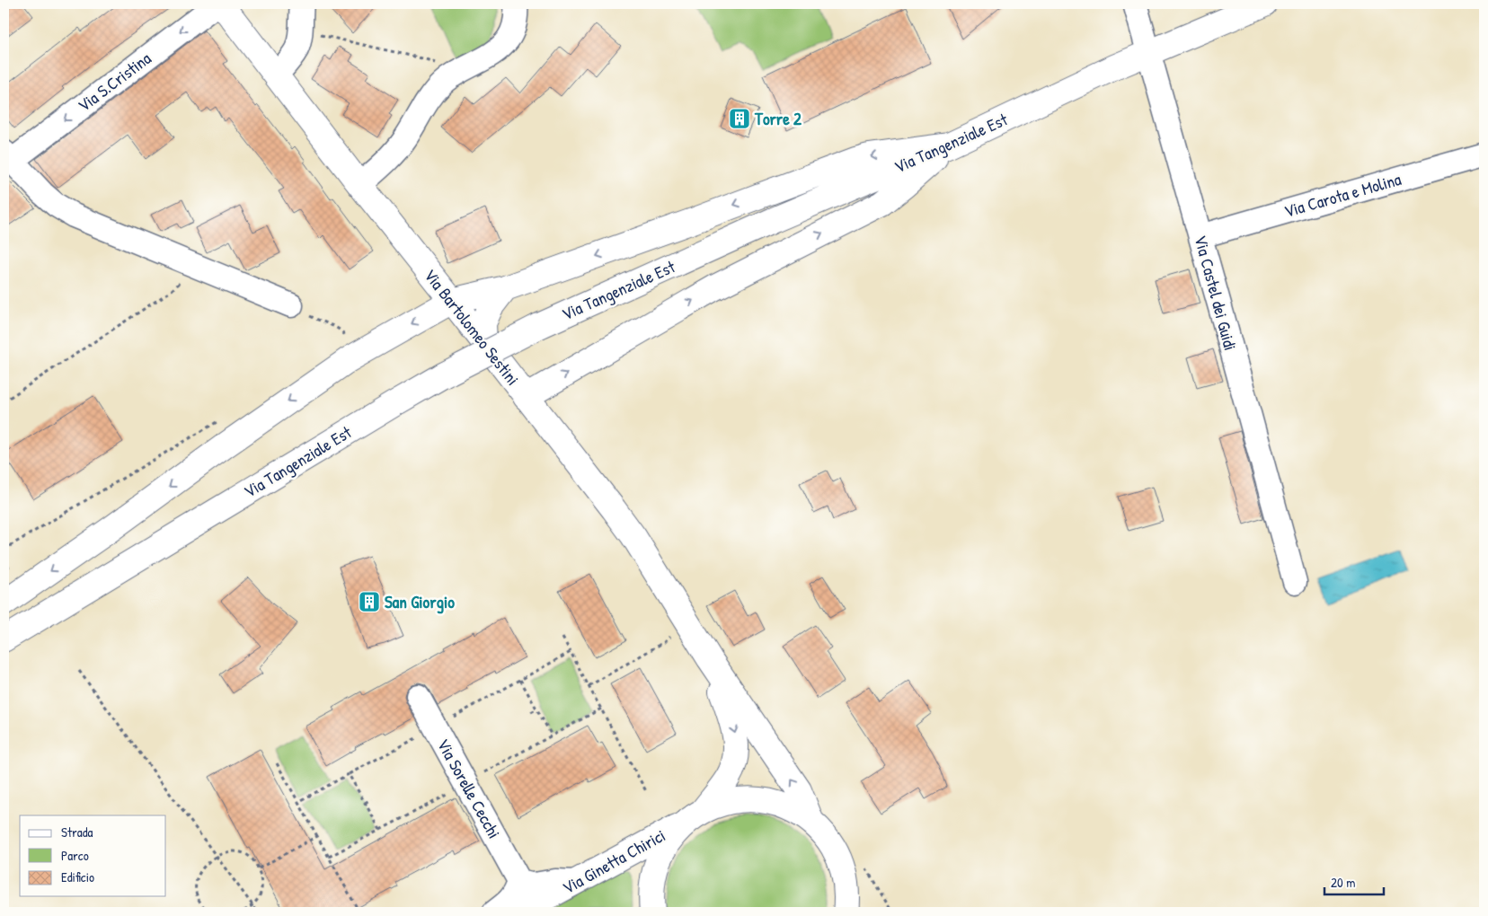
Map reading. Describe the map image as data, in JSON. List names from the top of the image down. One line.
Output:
{"streets":{"main road":["Via Tangenziale Est","Via Bartolomeo Sestini","Via Ginetta Chirici"],"street":["Via S.Cristina","Via Carota e Molina","Via Castel dei Guidi","Via Sorelle Cecchi"]},"crossings":[["Via Tangenziale Est","Via Castel dei Guidi"],["Via Carota e Molina","Via Castel dei Guidi"]],"one_way":["Via S.Cristina"],"places":{"building":["Torre 2","San Giorgio"]},"legend":["Strada","Parco","Edificio"],"scale_bar":"20 m"}
